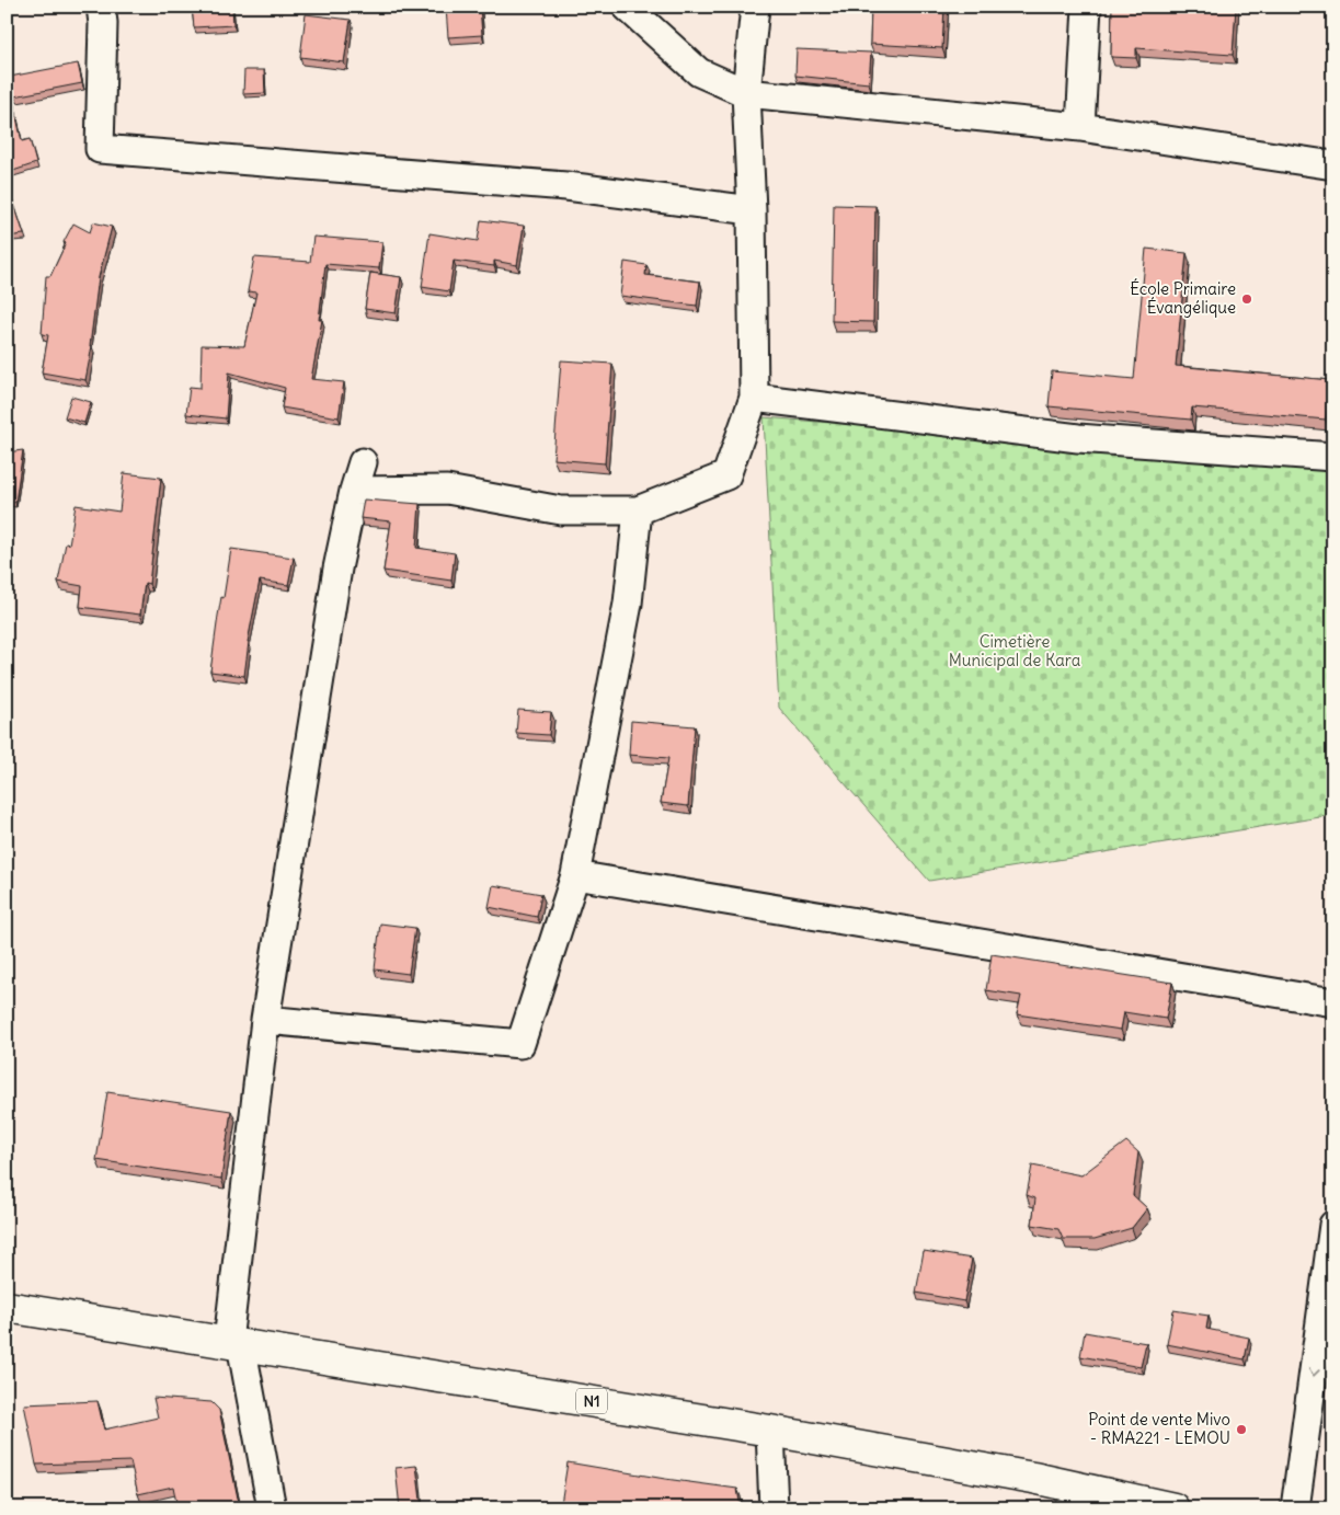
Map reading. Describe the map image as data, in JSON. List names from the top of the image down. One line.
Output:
{"streets":{"highway":["N1"]},"parks":["Cimetière Municipal de Kara"],"places":["École Primaire Évangélique","Point de vente Mivo - RMA221 - LEMOU"]}
